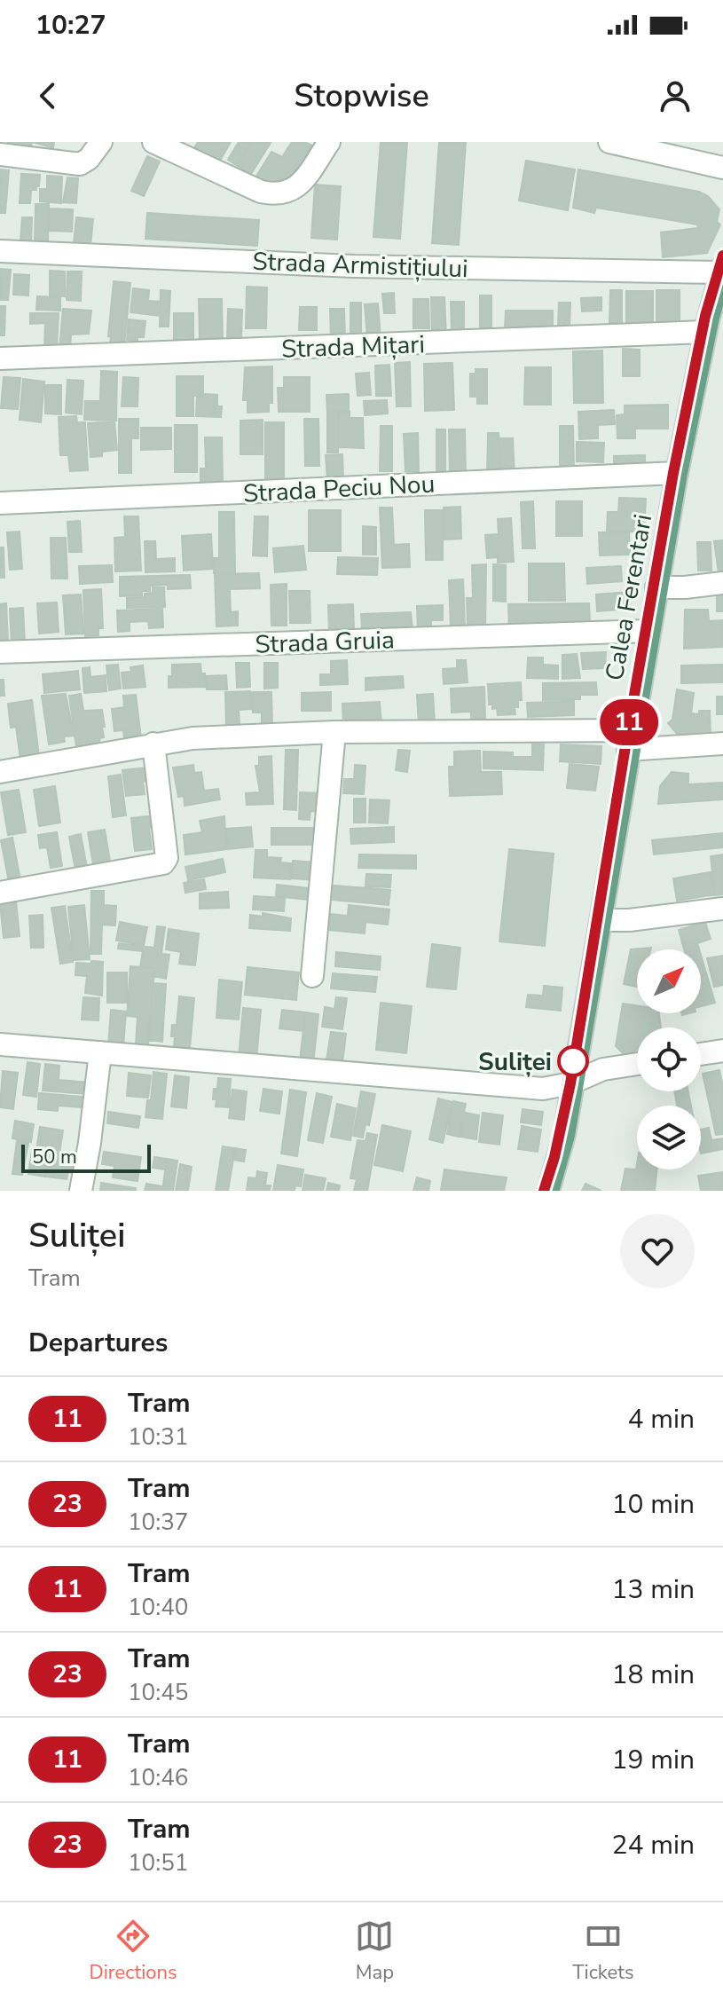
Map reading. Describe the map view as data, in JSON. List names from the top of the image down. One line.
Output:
{"streets":{"main road":["Calea Ferentari"],"street":["Strada Armistițiului","Strada Mițari","Strada Peciu Nou","Strada Gruia"]},"crossings":[["Strada Armistițiului","Calea Ferentari"],["Strada Mițari","Calea Ferentari"],["Strada Peciu Nou","Calea Ferentari"],["Calea Ferentari","Strada Gruia"]],"places":["Suliței"],"lines":["tram line 11"],"scale_bar":"50 m","north":"top right","page":{"status":"10:27","header":"Stopwise","on_map":"11","scale":"50 m","heading":[["Suliței","Tram"],"Departures"],"list":[{"mark":"11","name":"Tram","note":"10:31","value":"4 min"},{"mark":"23","name":"Tram","note":"10:37","value":"10 min"},{"mark":"11","name":"Tram","note":"10:40","value":"13 min"},{"mark":"23","name":"Tram","note":"10:45","value":"18 min"},{"mark":"11","name":"Tram","note":"10:46","value":"19 min"},{"mark":"23","name":"Tram","note":"10:51","value":"24 min"}],"tabs":["Directions","Map","Tickets"]}}
